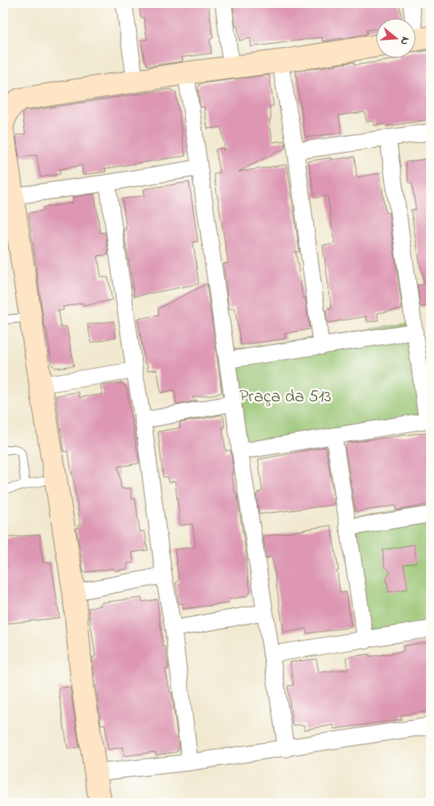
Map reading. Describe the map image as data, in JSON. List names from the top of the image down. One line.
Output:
{"parks":["Praça da 513"],"north":"right"}
